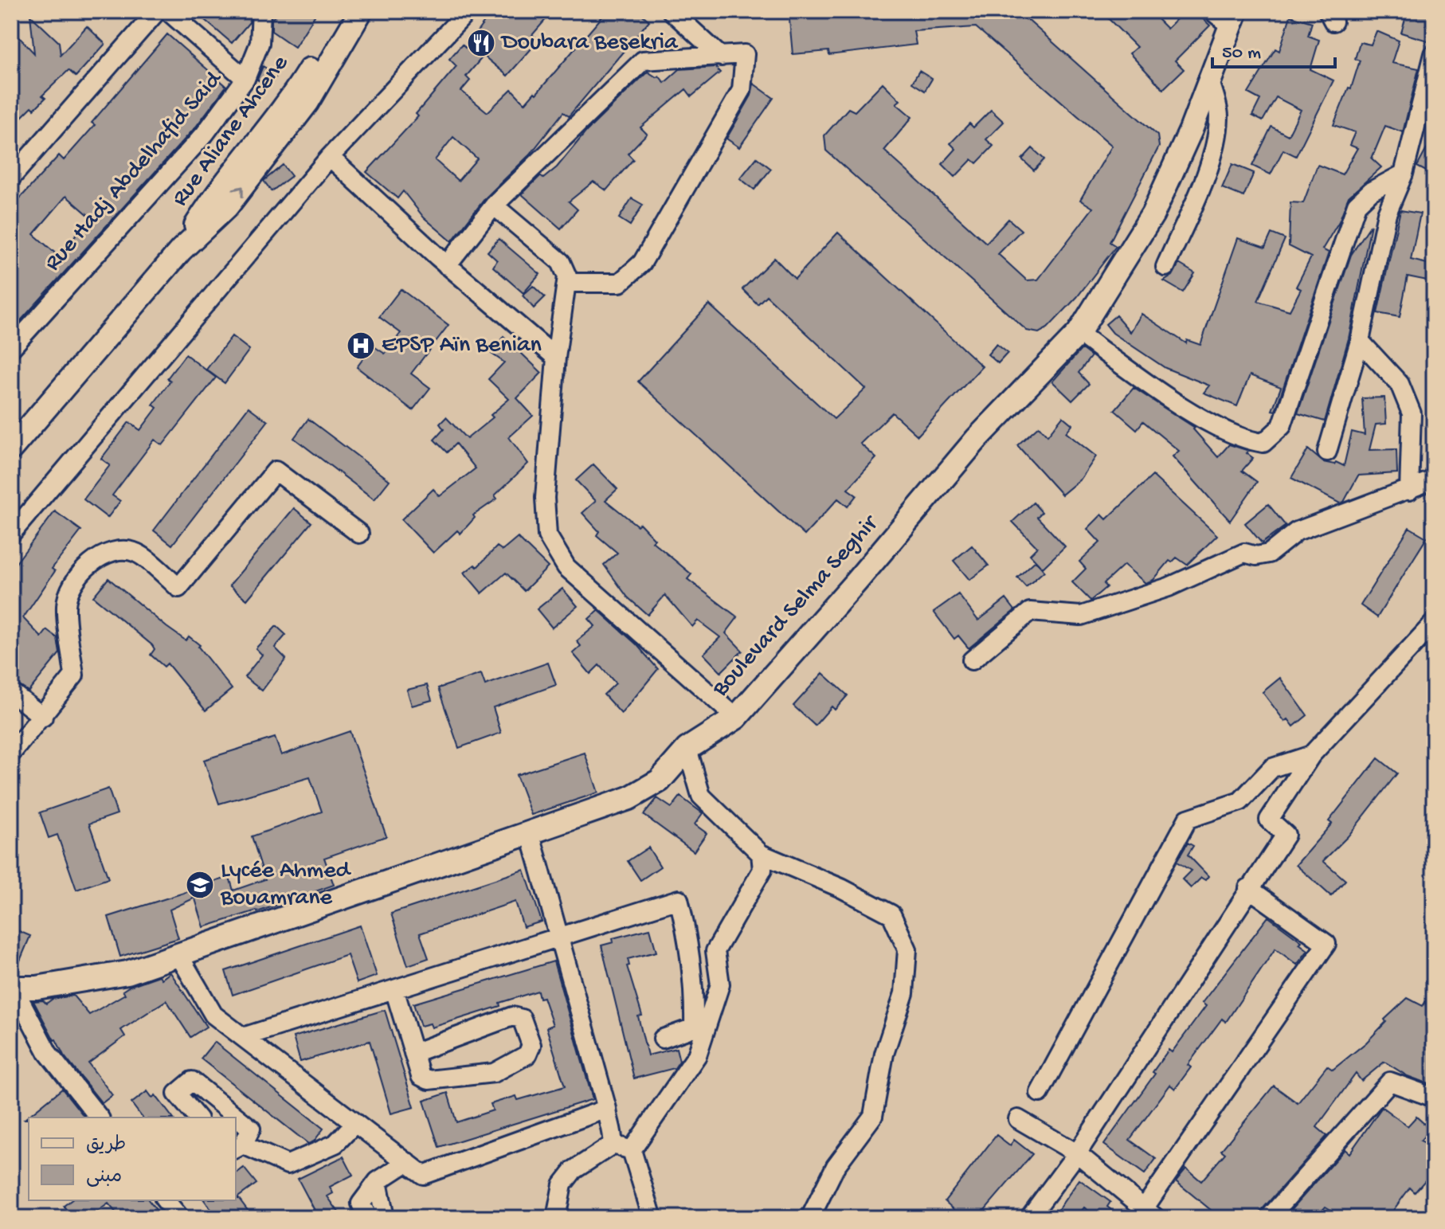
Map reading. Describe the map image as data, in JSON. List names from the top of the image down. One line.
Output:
{"streets":{"main road":["Rue Aliane Ahcene","Boulevard Selma Seghir"],"street":["Rue Hadj Abdelhafid Said"]},"places":{"restaurant":["Doubara Besekria"],"hospital":["EPSP Aïn Benian"],"school or university":["Lycée Ahmed Bouamrane"]},"legend":["طريق","مبنى"],"scale_bar":"50 m"}
